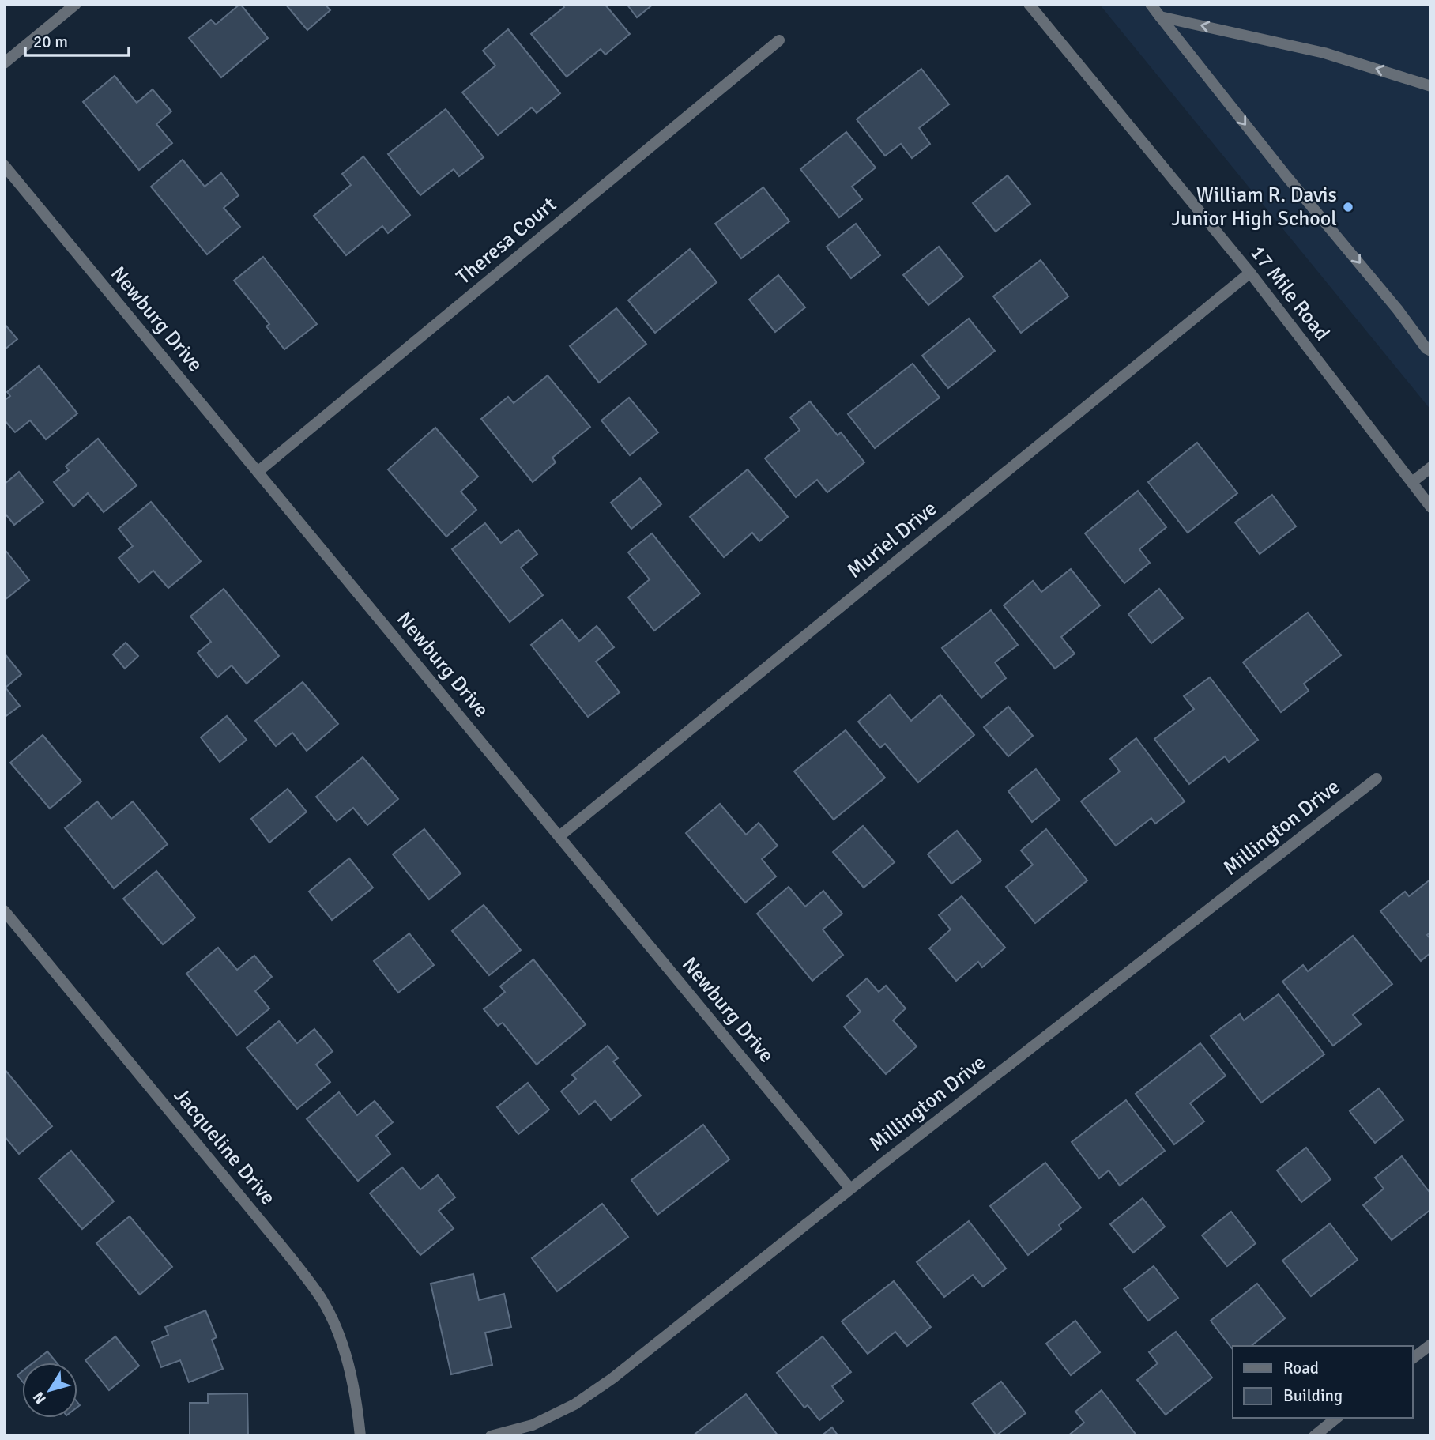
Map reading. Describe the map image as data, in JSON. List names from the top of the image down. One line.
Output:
{"streets":{"street":["Theresa Court","17 Mile Road","Newburg Drive","Muriel Drive","Millington Drive","Jacqueline Drive"]},"crossings":[["Theresa Court","Newburg Drive"],["17 Mile Road","Muriel Drive"],["Newburg Drive","Muriel Drive"],["Newburg Drive","Millington Drive"]],"places":["William R. Davis Junior High School"],"legend":["Road","Building"],"scale_bar":"20 m","north":"bottom left"}
